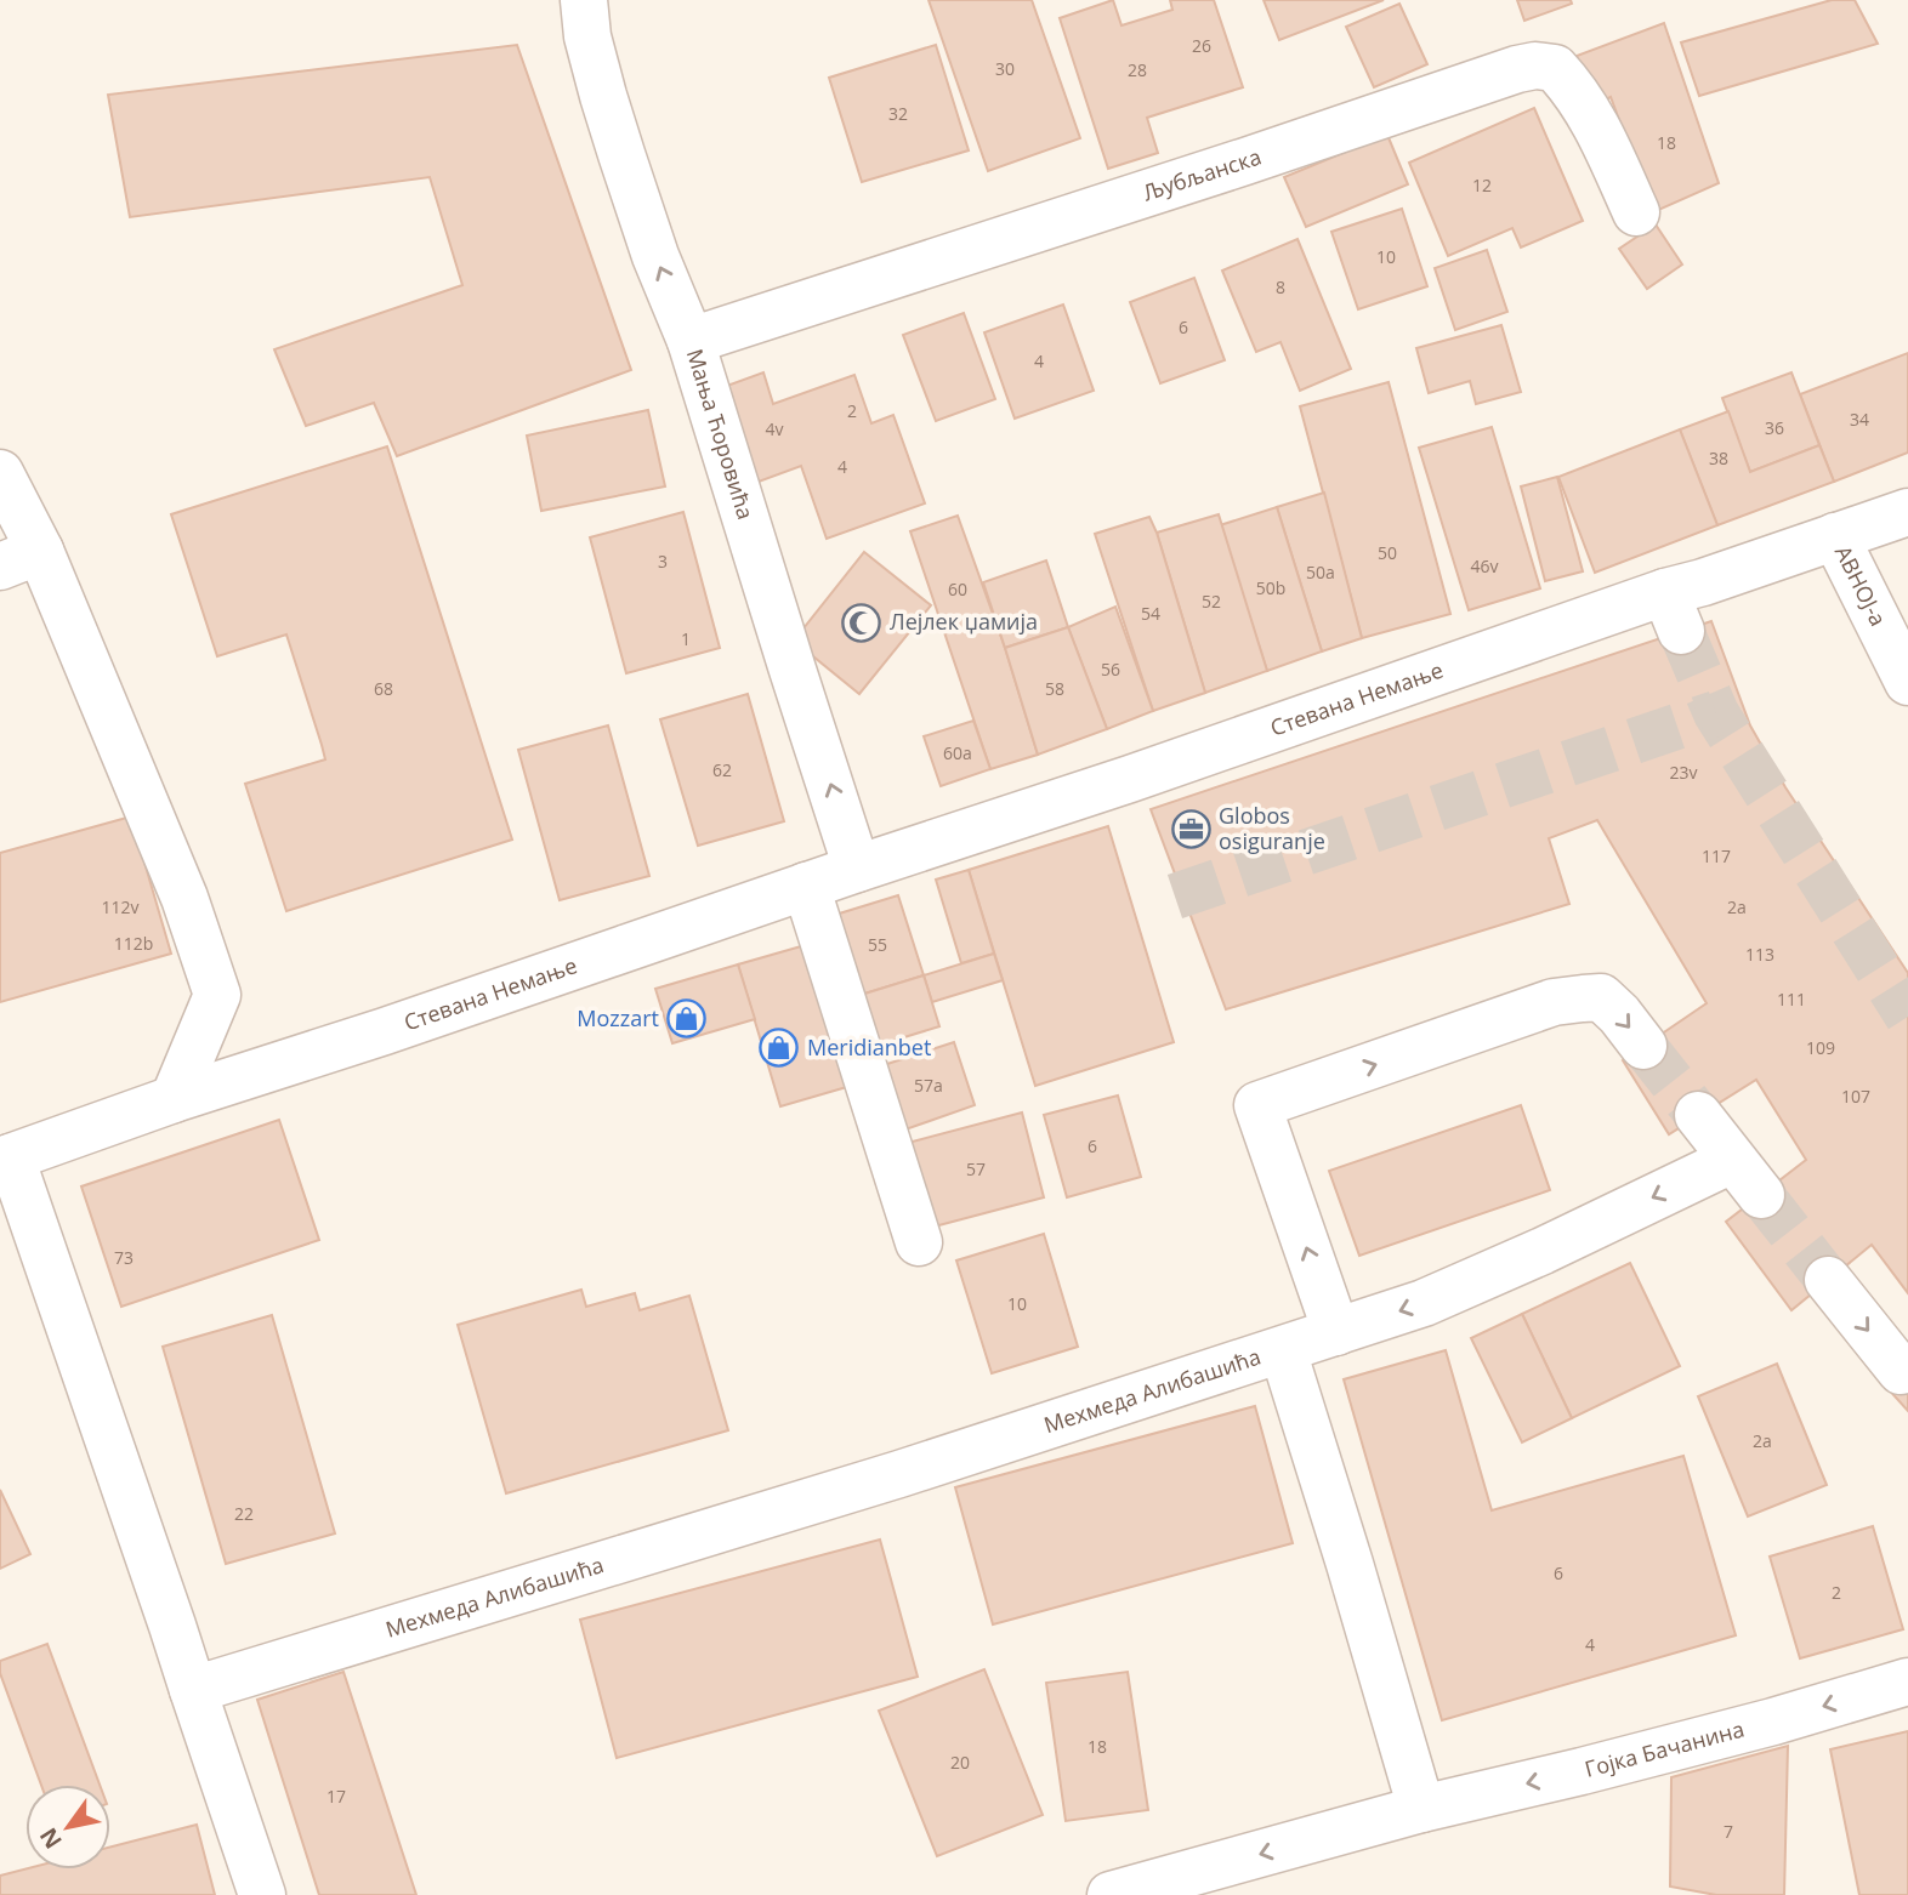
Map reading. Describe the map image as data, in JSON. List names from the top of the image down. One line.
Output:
{"streets":{"street":["Љубљанска","Мања Ћоровића","АВНОЈ-а","Стевана Немање","Мехмеда Алибашића","Гојка Бачанина"]},"crossings":[["Љубљанска","Мања Ћоровића"],["Мања Ћоровића","Стевана Немање"],["АВНОЈ-а","Стевана Немање"]],"one_way":["Мања Ћоровића","Гојка Бачанина"],"places":{"mosque":["Лејлек џамија"],"office":["Globos osiguranje"],"shop":["Mozzart","Meridianbet"]},"house_numbers":["26","30","28","32","18","12","10","8","6","4","2","34","36","4v","38","4","50","3","46v","50a","50b","60","52","54","1","56","68","58","60a","62","23v","117","112v","2a","112b","55","113","111","109","57a","107","6","57","73","10","2a","22","6","2","4","18","20","17","7"],"north":"bottom left"}
